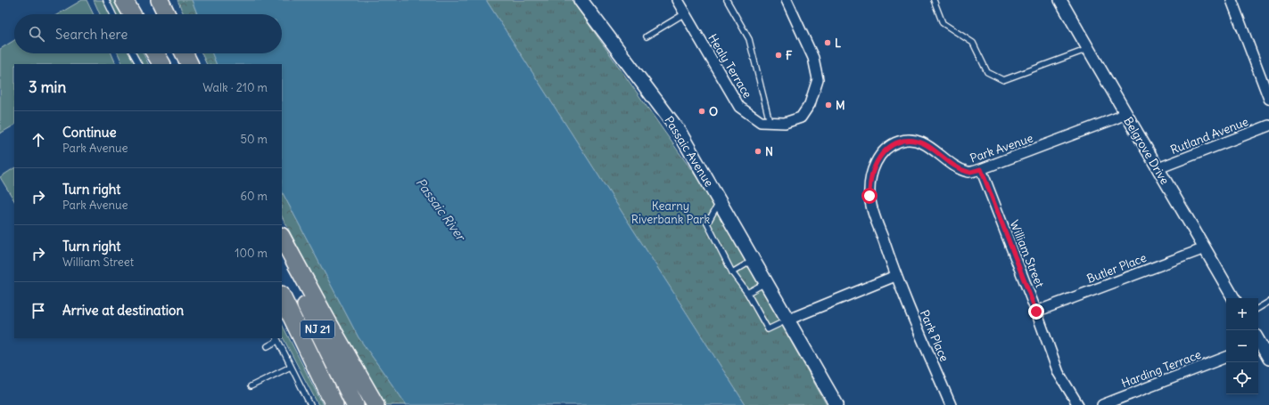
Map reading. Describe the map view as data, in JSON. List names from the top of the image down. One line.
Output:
{"streets":{"highway":["NJ 21"],"main road":["Passaic Avenue"],"street":["Healy Terrace","Rutland Avenue","Park Avenue","Belgrove Drive","William Street","Butler Place","Park Place","Harding Terrace"]},"crossings":[["Rutland Avenue","Belgrove Drive"],["Park Avenue","Belgrove Drive"],["Park Avenue","William Street"],["Park Avenue","Park Place"],["Belgrove Drive","Butler Place"],["William Street","Butler Place"]],"water":["Passaic River"],"parks":["Kearny Riverbank Park"],"places":["L","F","M","O","N"],"page":{"search":"Search here","heading":["3 min","Walk · 210 m"],"list":[["Continue","Park Avenue","50 m"],["Turn right","Park Avenue","60 m"],["Turn right","William Street","100 m"],"Arrive at destination"],"map_buttons":["+","−"]}}
